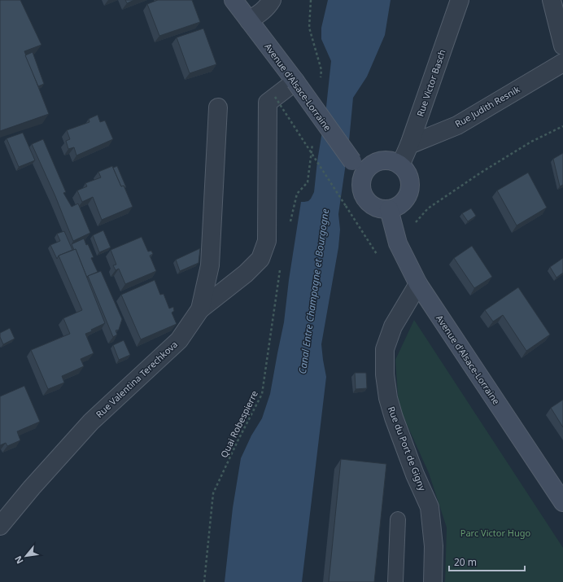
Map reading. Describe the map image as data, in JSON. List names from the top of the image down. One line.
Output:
{"streets":{"main road":["Avenue d'Alsace-Lorraine"],"street":["Rue Victor Basch","Rue Judith Resnik","Rue Valentina Terechkova","Rue du Port de Gigny"],"path":["Quai Robespierre"]},"crossings":[["Rue Victor Basch","Avenue d'Alsace-Lorraine"],["Rue Victor Basch","Rue Judith Resnik"],["Avenue d'Alsace-Lorraine","Rue du Port de Gigny"]],"water":["Canal Entre Champagne et Bourgogne"],"parks":["Parc Victor Hugo"],"scale_bar":"20 m","north":"bottom left"}
